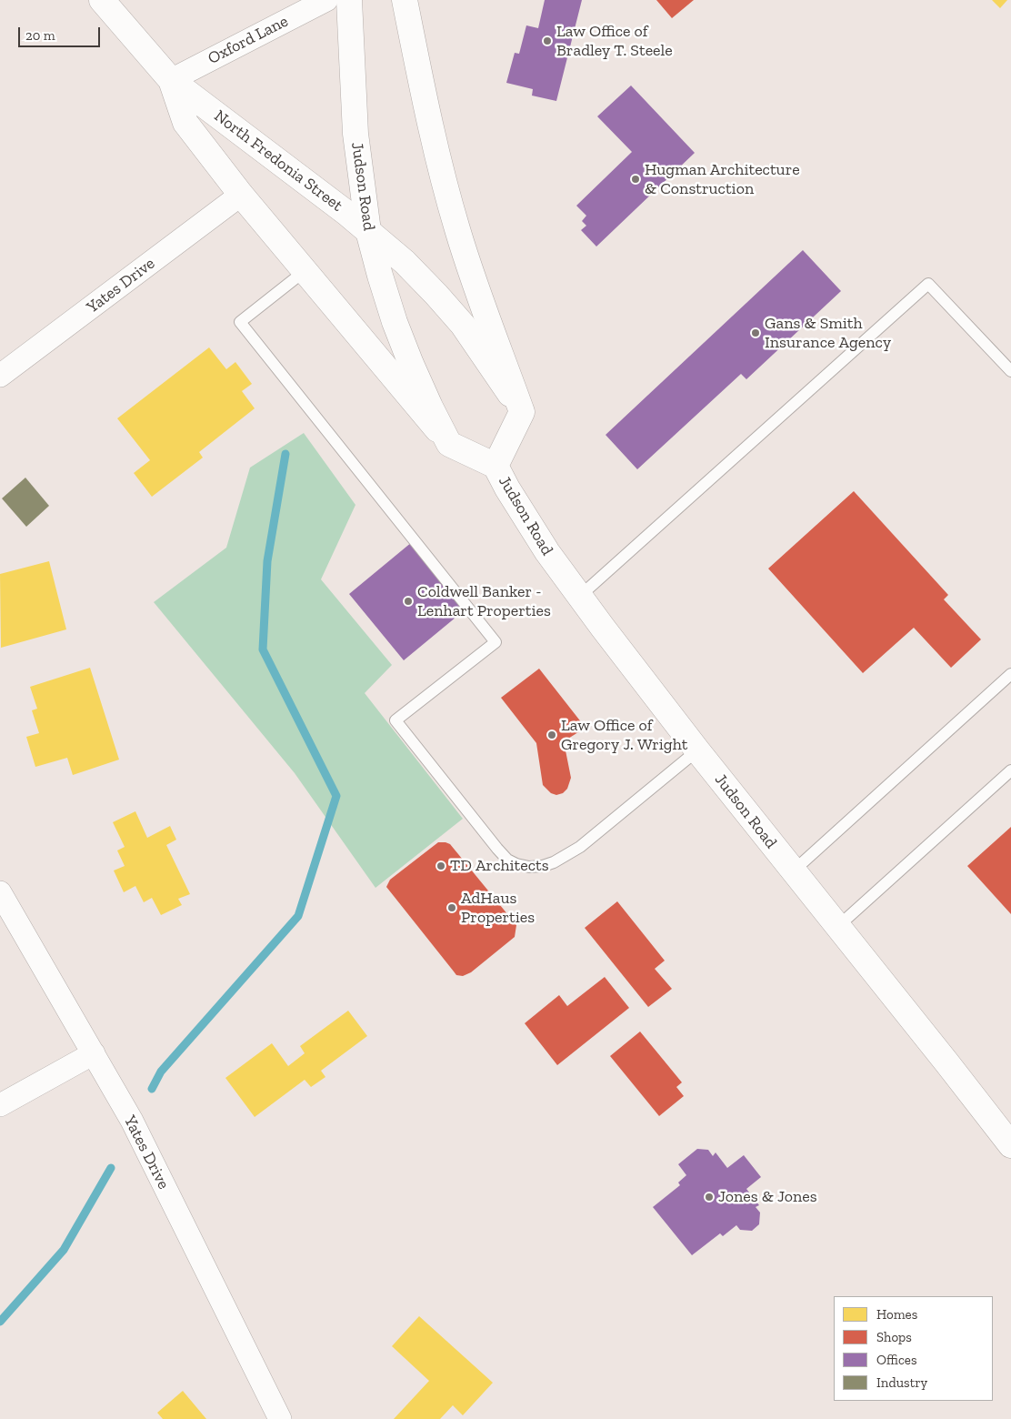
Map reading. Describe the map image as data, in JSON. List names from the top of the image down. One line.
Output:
{"streets":{"main road":["North Fredonia Street","Judson Road"],"street":["Oxford Lane","Yates Drive"]},"crossings":[["Oxford Lane","North Fredonia Street"],["North Fredonia Street","Judson Road"],["North Fredonia Street","Yates Drive"]],"places":["Law Office of Bradley T. Steele","Hugman Architecture & Construction","Gans & Smith Insurance Agency","Coldwell Banker - Lenhart Properties","Law Office of Gregory J. Wright","TD Architects","AdHaus Properties","Jones & Jones"],"legend":["Homes","Shops","Offices","Industry"],"scale_bar":"20 m"}
